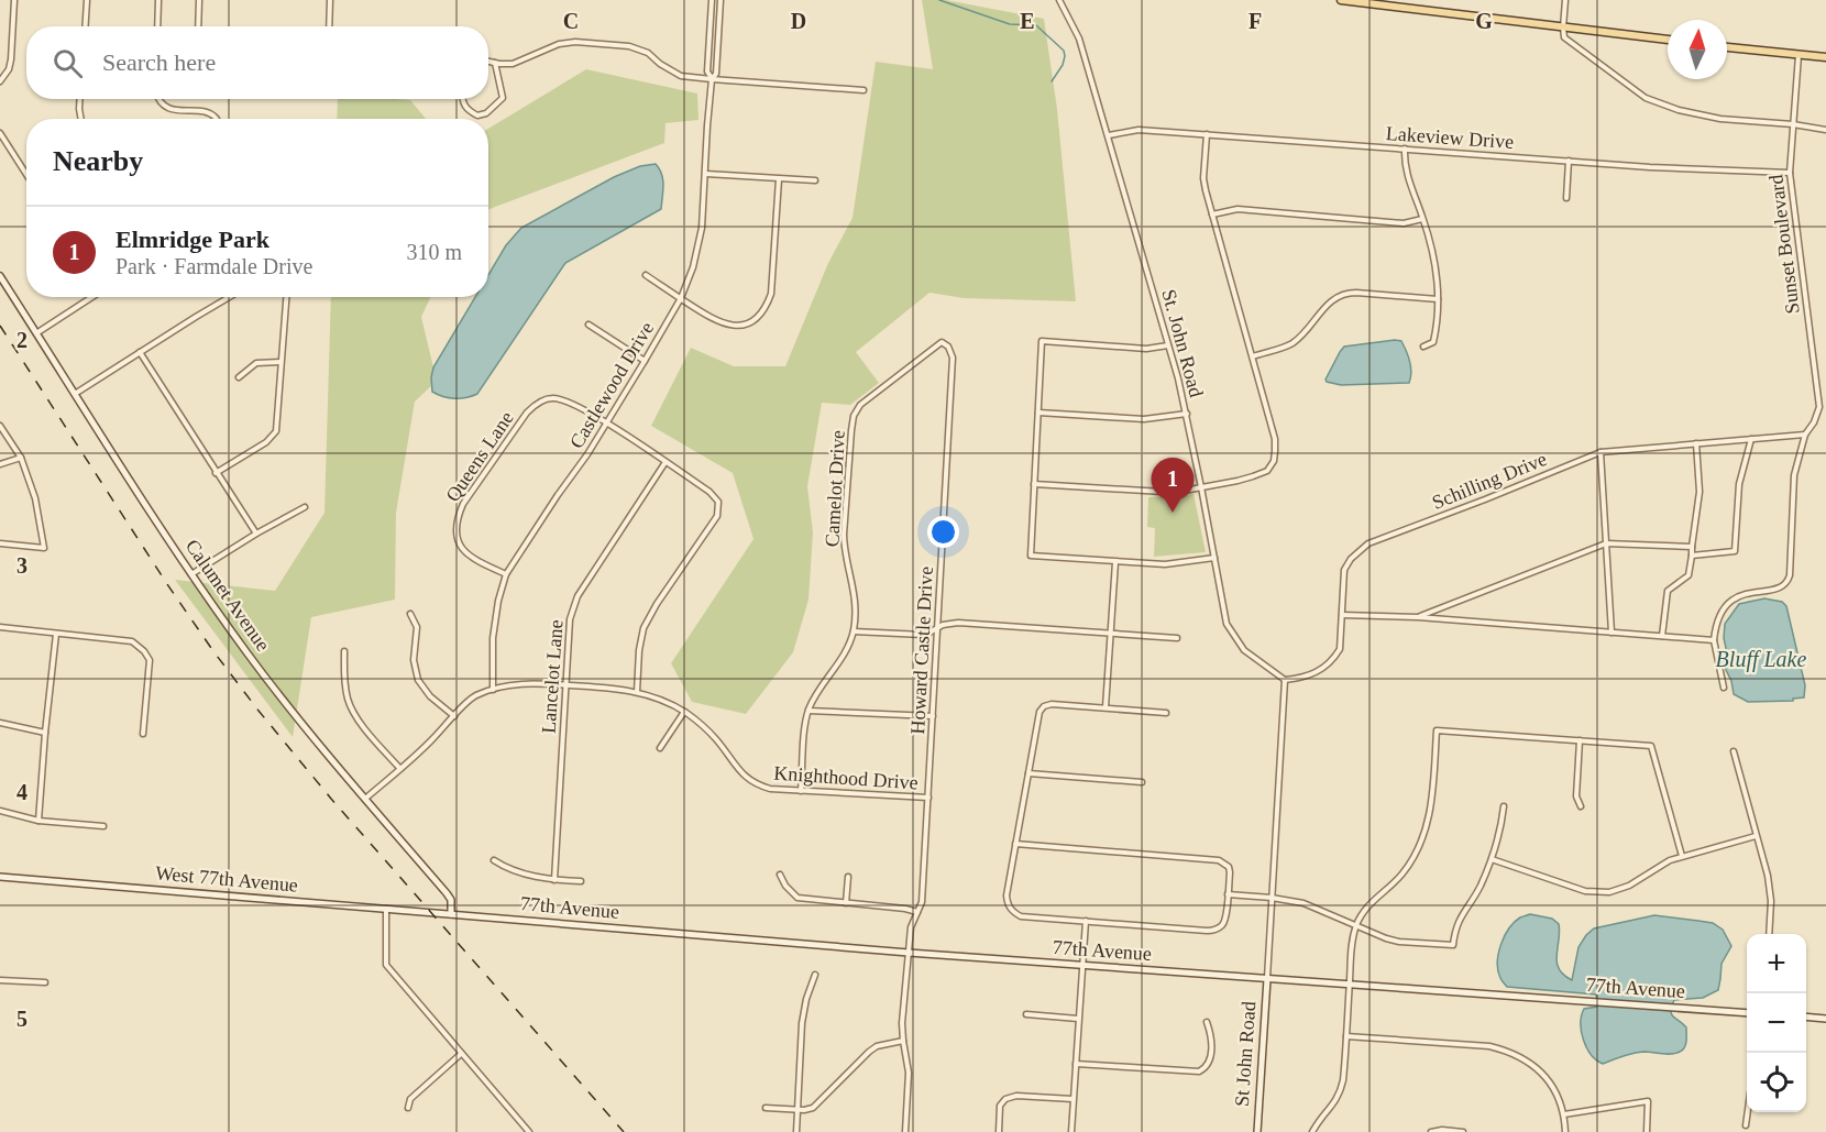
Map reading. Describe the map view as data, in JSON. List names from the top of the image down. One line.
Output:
{"streets":{"street":["Lakeview Drive","Sunset Boulevard","St. John Road","Castlewood Drive","Queens Lane","Schilling Drive","Camelot Drive","Calumet Avenue","Howard Castle Drive","Lancelot Lane","Knighthood Drive","West 77th Avenue","77th Avenue","St John Road"]},"crossings":[["Lakeview Drive","Sunset Boulevard"],["Lakeview Drive","St. John Road"],["Sunset Boulevard","Schilling Drive"],["St. John Road","Schilling Drive"],["Castlewood Drive","Queens Lane"],["Castlewood Drive","Knighthood Drive"],["Queens Lane","Lancelot Lane"],["Queens Lane","Knighthood Drive"],["Camelot Drive","Howard Castle Drive"],["Camelot Drive","Knighthood Drive"],["Calumet Avenue","Knighthood Drive"],["Calumet Avenue","West 77th Avenue"],["Calumet Avenue","77th Avenue"],["Howard Castle Drive","Knighthood Drive"],["Howard Castle Drive","77th Avenue"],["Lancelot Lane","Knighthood Drive"],["West 77th Avenue","77th Avenue"],["77th Avenue","St John Road"]],"water":["Bluff Lake"],"north":"top","page":{"search":"Search here","heading":"Nearby","list":[{"mark":"1","name":"Elmridge Park","note":"Park · Farmdale Drive","value":"310 m"}],"pins":"1","map_buttons":["+","−"]},"grid":{"columns":["C","D","E","F","G"],"rows":["2","3","4","5"]}}
